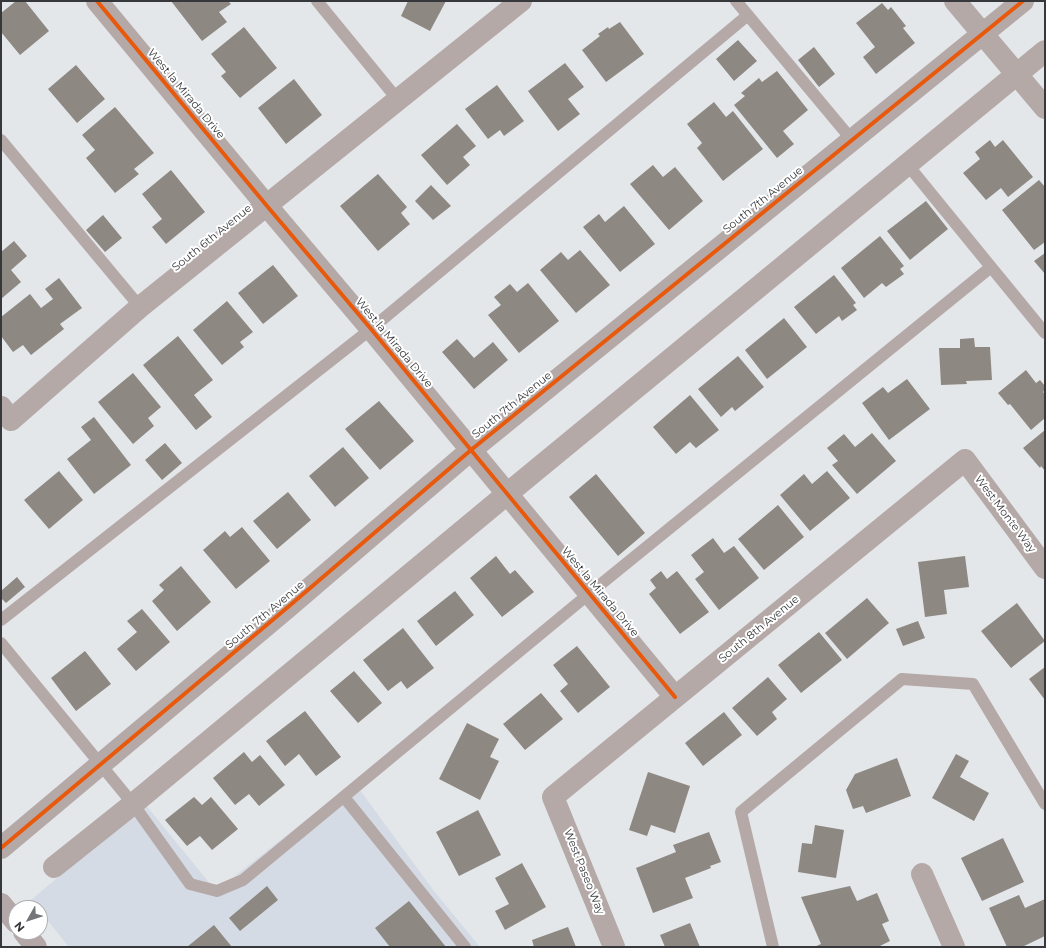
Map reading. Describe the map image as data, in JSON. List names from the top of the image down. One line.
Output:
{"streets":{"street":["West la Mirada Drive","South 7th Avenue","South 6th Avenue","West Monte Way","South 8th Avenue","West Paseo Way"]},"crossings":[["West la Mirada Drive","South 7th Avenue"],["West la Mirada Drive","South 6th Avenue"],["West la Mirada Drive","South 8th Avenue"],["West Monte Way","South 8th Avenue"],["South 8th Avenue","West Paseo Way"]],"north":"bottom left"}
